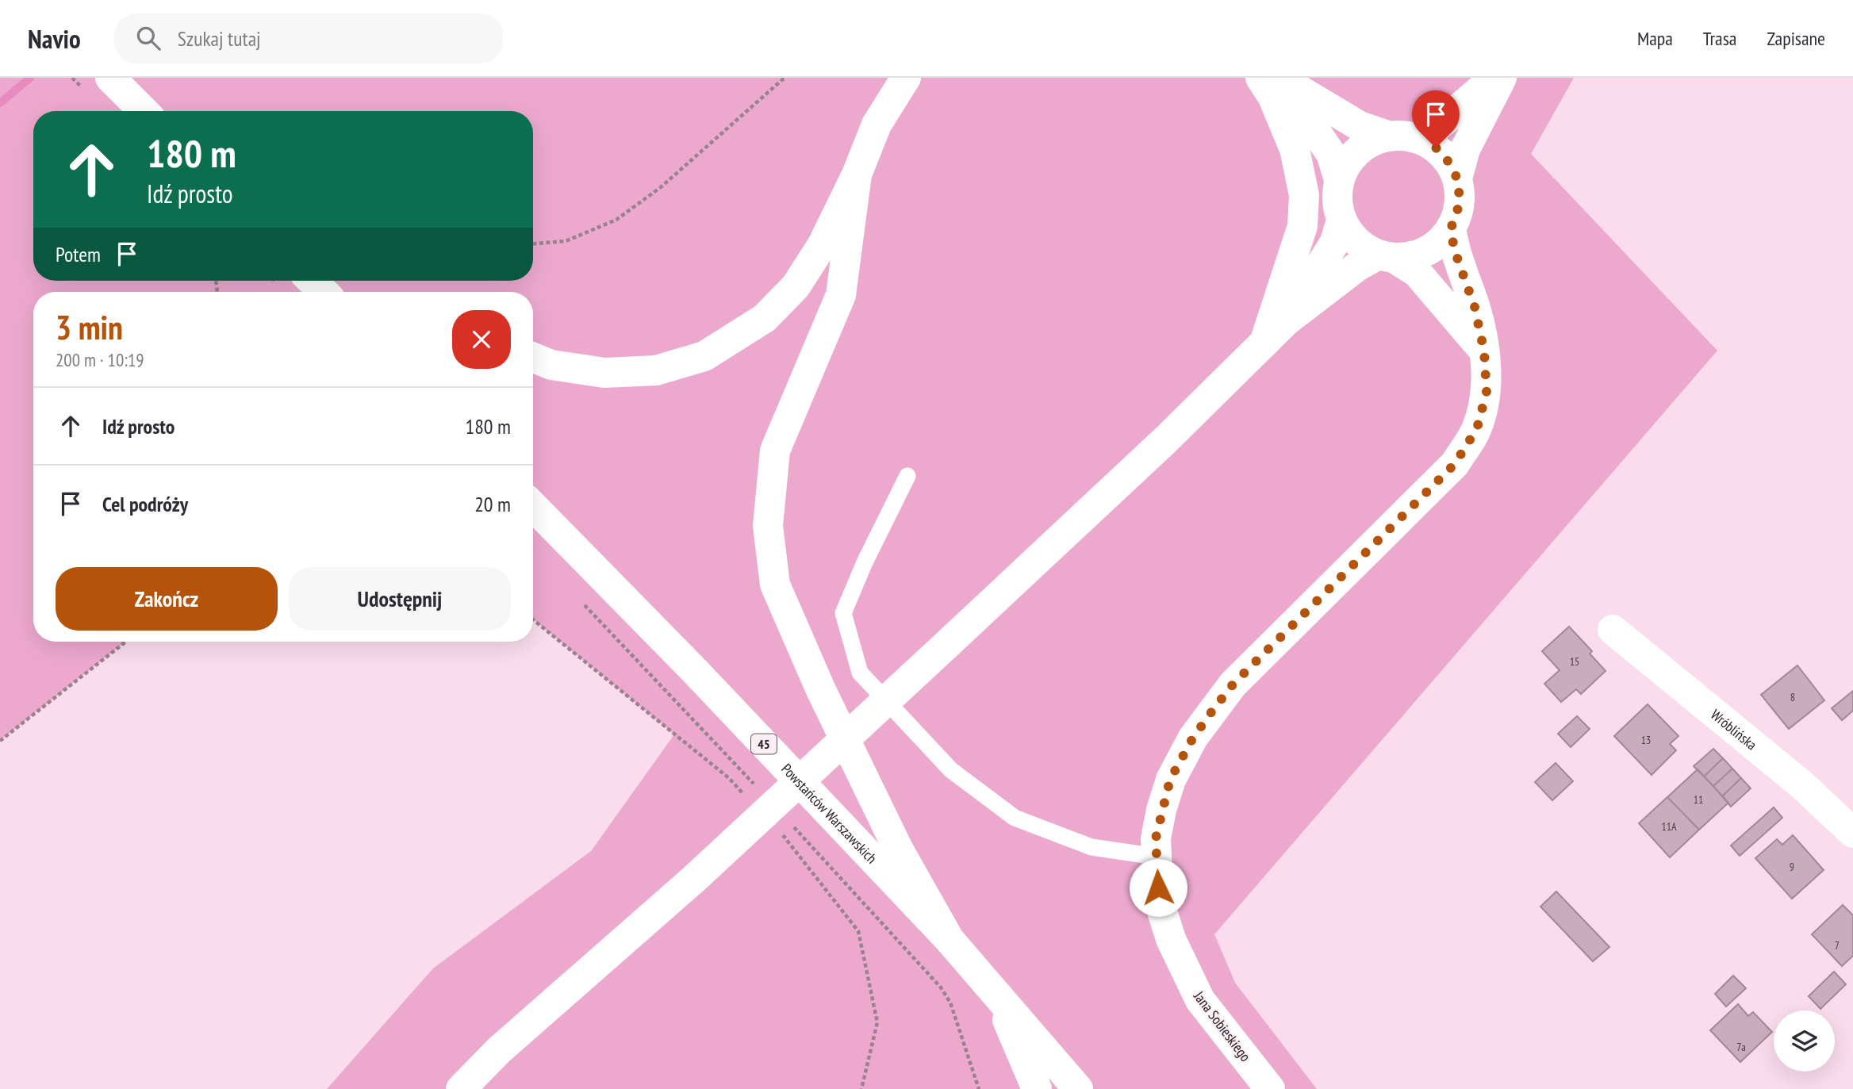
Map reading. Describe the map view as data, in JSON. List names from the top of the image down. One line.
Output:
{"streets":{"main road":["Wróblińska","45","Powstańców Warszawskich","Jana Sobieskiego"]},"house_numbers":["15","8","13","11","11A","9","7","7a"],"page":{"header":"Navio","search":"Szukaj tutaj","nav":["Mapa","Trasa","Zapisane"],"turn":["180 m","Idź prosto"],"then":"Potem","heading":["3 min","200 m · 10:19"],"list":[{"name":"Idź prosto","value":"180 m"},{"name":"Cel podróży","value":"20 m"}],"buttons":["Zakończ","Udostępnij"]}}
